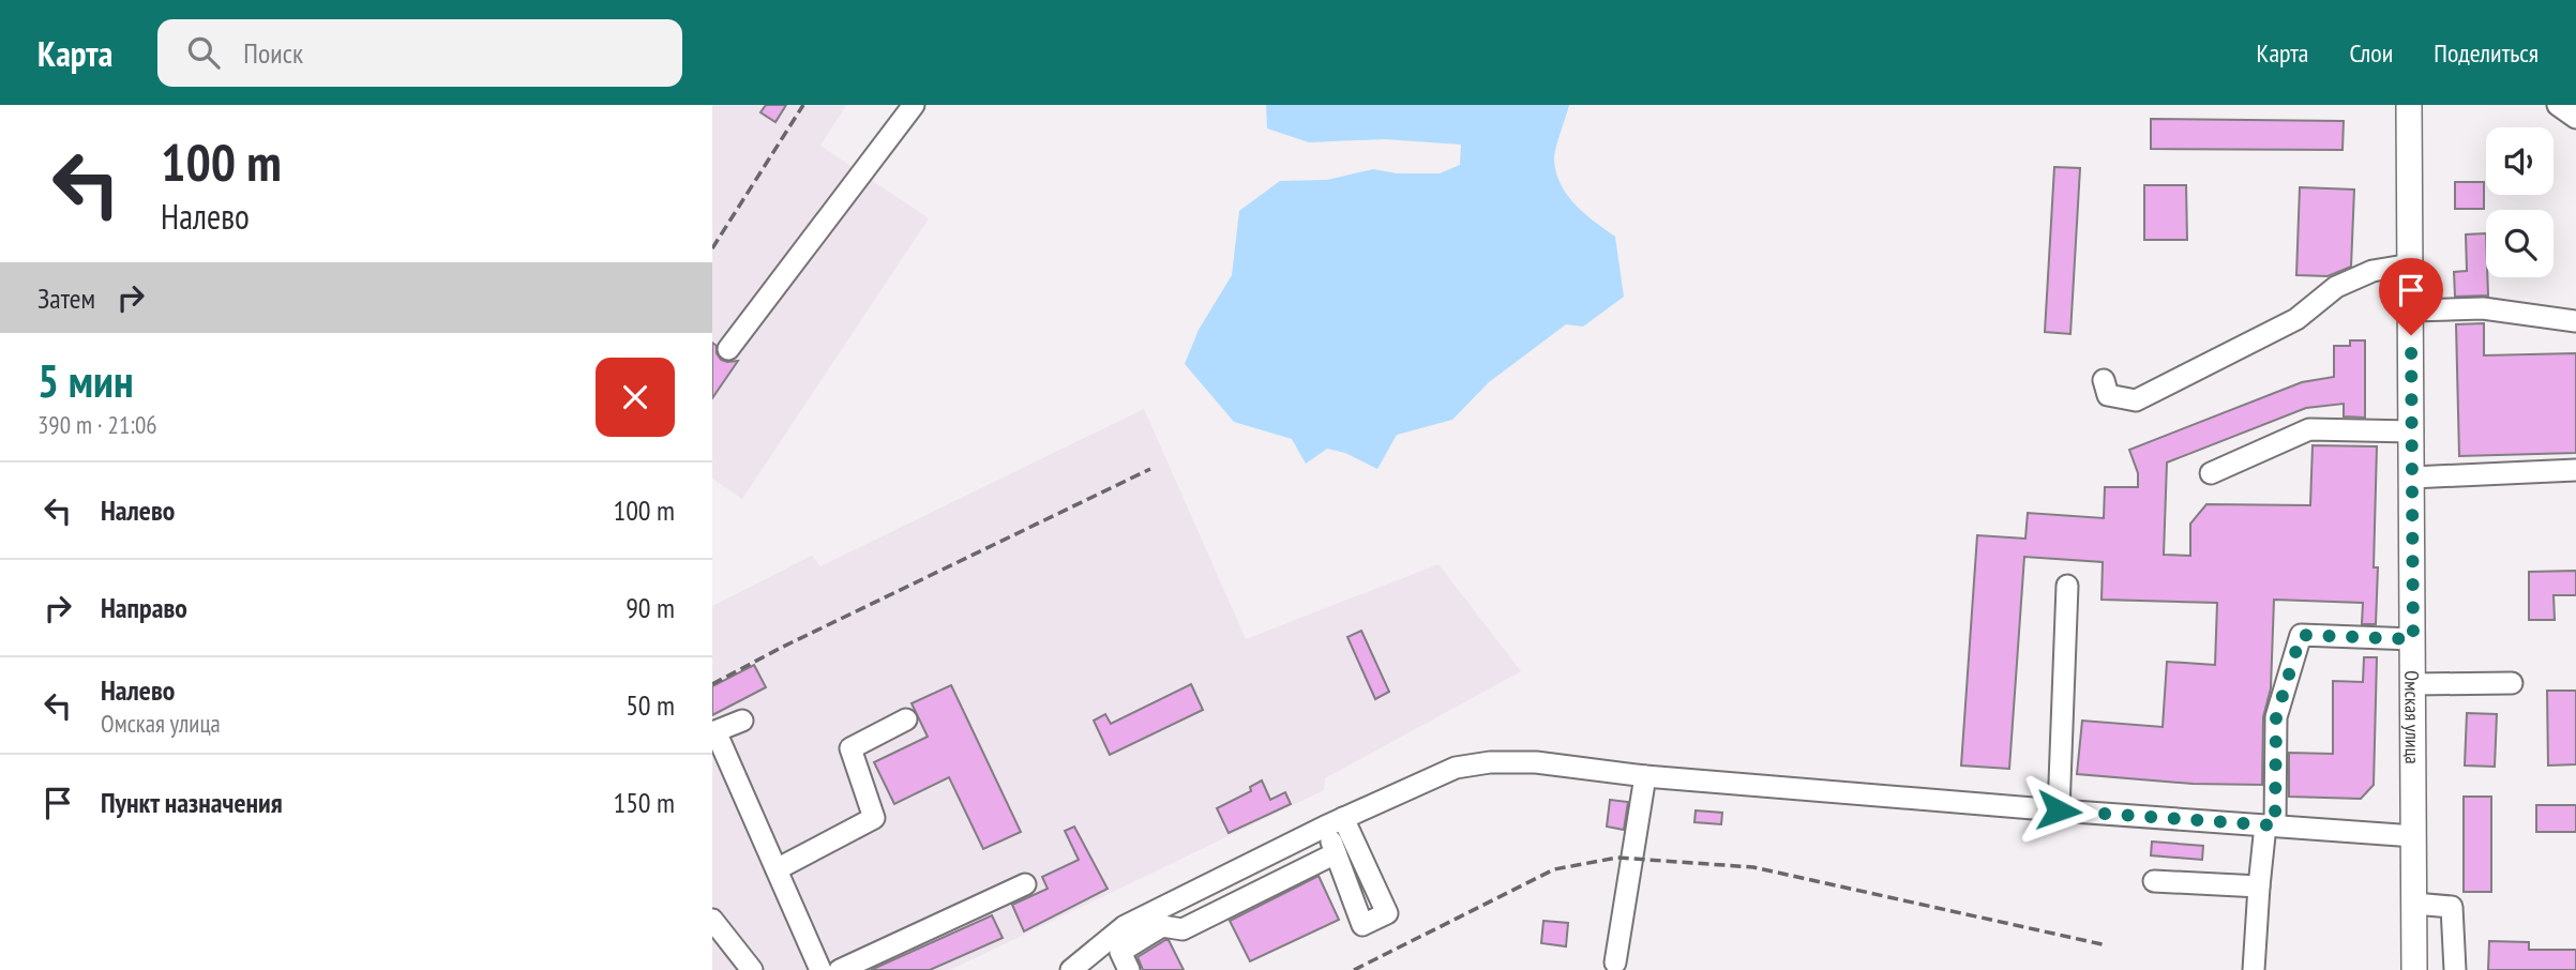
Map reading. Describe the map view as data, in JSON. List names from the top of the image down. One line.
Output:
{"streets":{"main road":["Омская улица"]},"page":{"header":"Карта","search":"Поиск","nav":["Карта","Слои","Поделиться"],"turn":["100 m","Налево"],"then":"Затем","heading":["5 мин","390 m · 21:06"],"list":[{"name":"Налево","value":"100 m"},{"name":"Направо","value":"90 m"},{"name":"Налево","note":"Омская улица","value":"50 m"},{"name":"Пункт назначения","value":"150 m"}]}}
